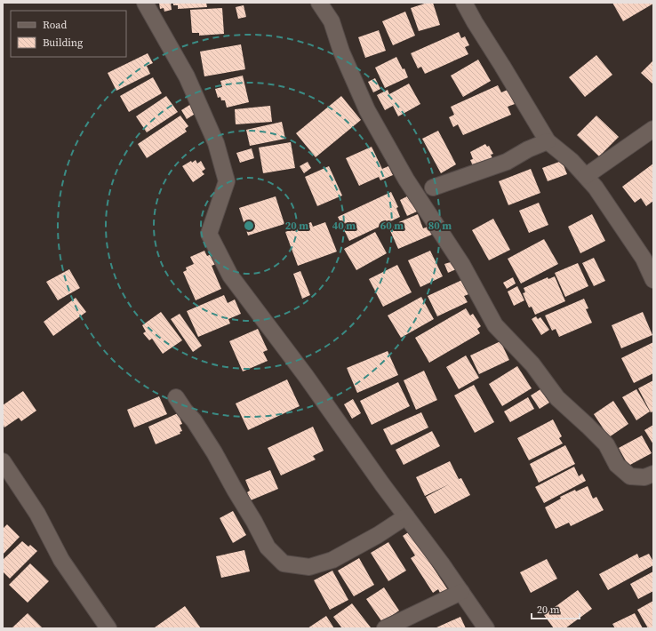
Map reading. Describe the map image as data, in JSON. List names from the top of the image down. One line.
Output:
{"legend":["Road","Building"],"scale_bar":"20 m","rings":["20 m","40 m","60 m","80 m"]}
